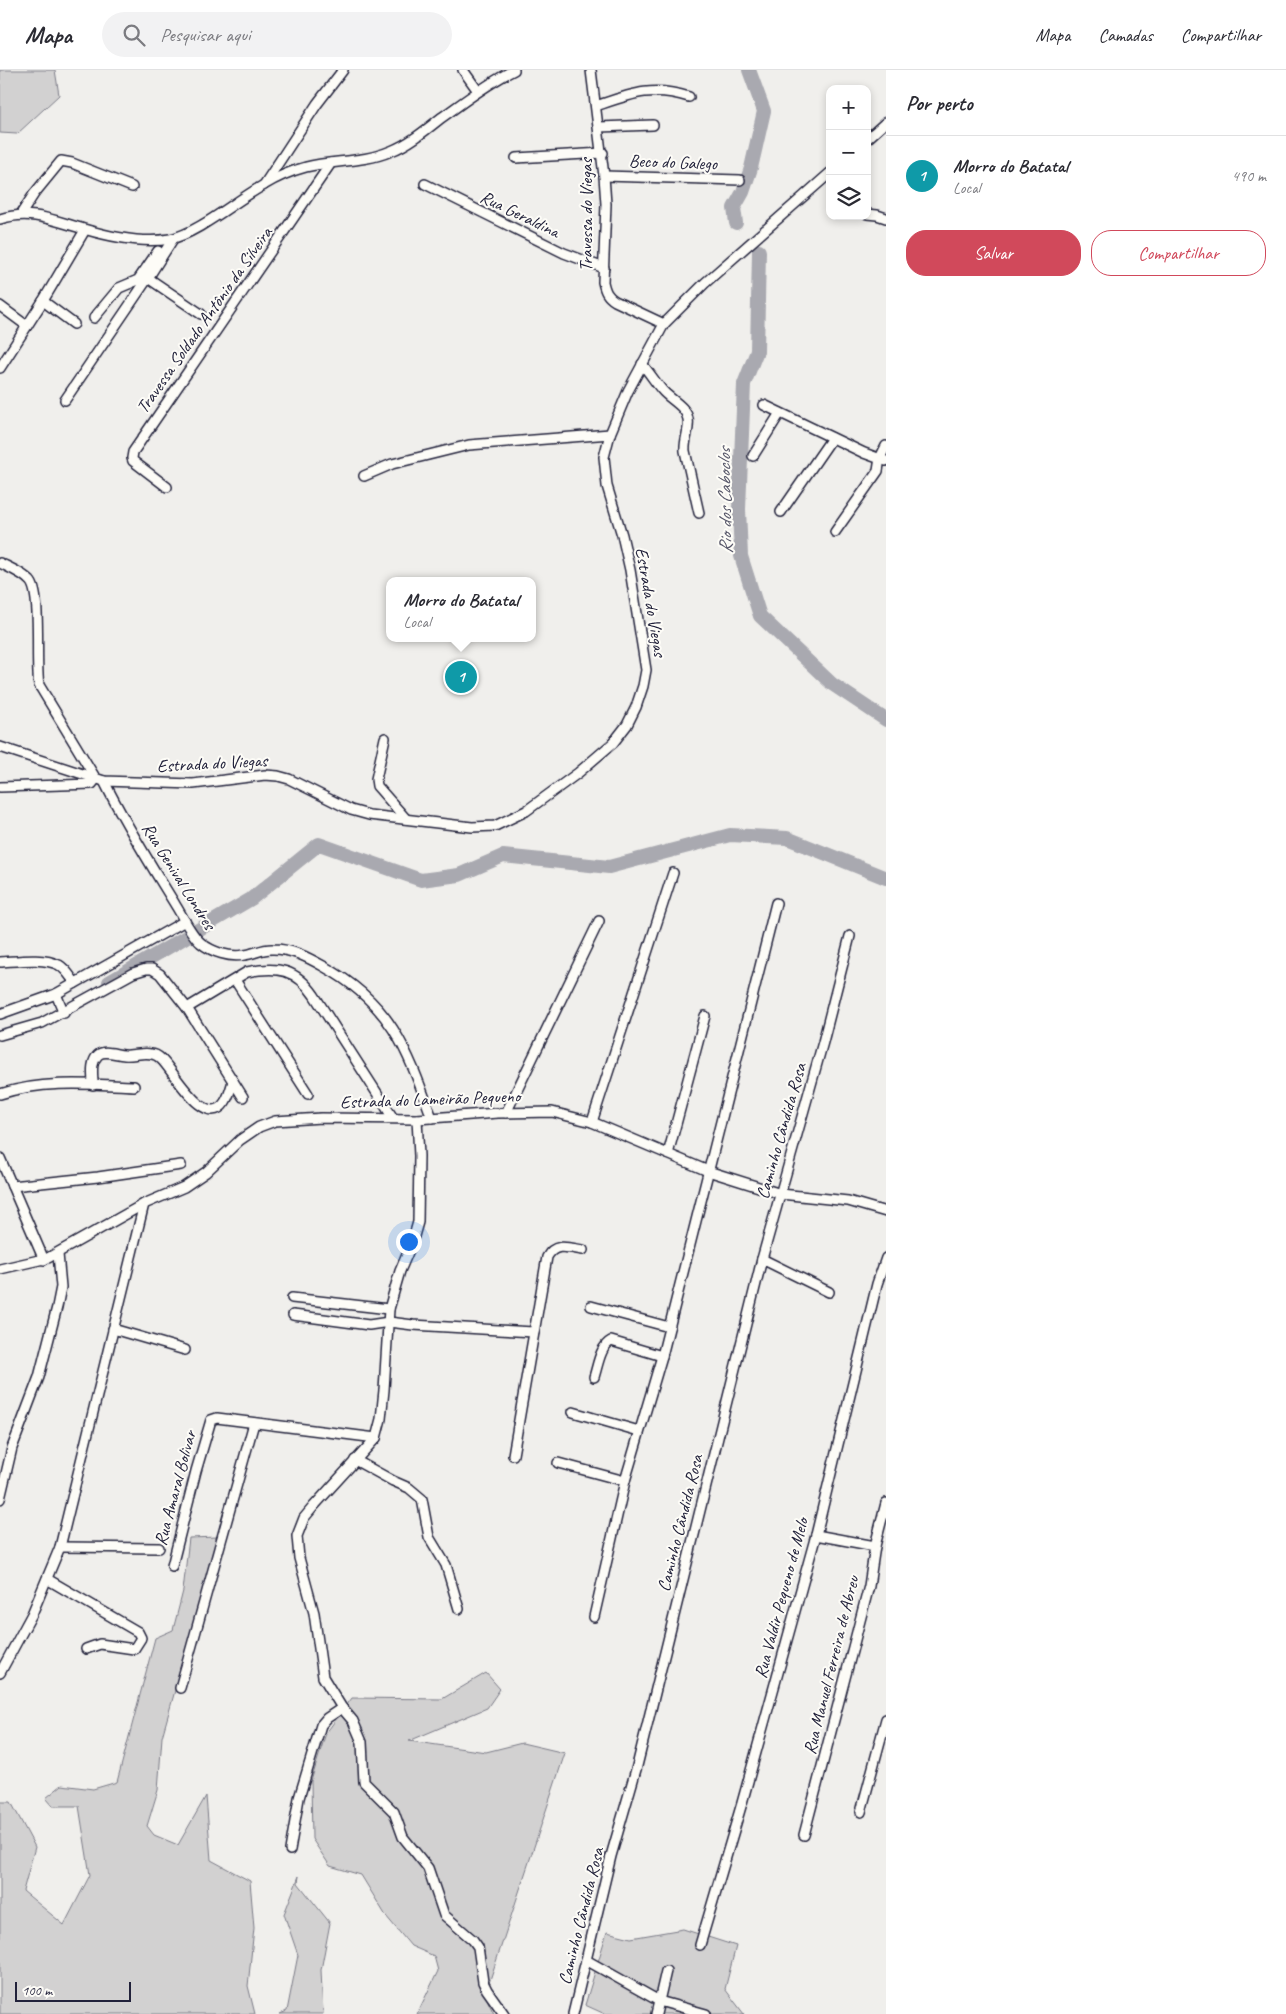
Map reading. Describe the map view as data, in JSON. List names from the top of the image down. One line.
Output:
{"streets":{"street":["Beco do Galego","Rua Geraldina","Travessa do Viegas","Travessa Soldado Antônio da Silveira","Estrada do Viegas","Rua Genival Londres","Estrada do Lameirão Pequeno","Caminho Cândida Rosa","Rua Amaral Bolivar","Rua Valdir Pequeno de Melo","Rua Manuel Ferreira de Abreu"]},"crossings":[["Beco do Galego","Travessa do Viegas"],["Rua Geraldina","Travessa do Viegas"],["Travessa do Viegas","Estrada do Viegas"],["Estrada do Viegas","Rua Genival Londres"],["Rua Genival Londres","Estrada do Lameirão Pequeno"],["Estrada do Lameirão Pequeno","Caminho Cândida Rosa"]],"water":["Rio dos Caboclos"],"scale_bar":"100 m","page":{"header":"Mapa","search":"Pesquisar aqui","nav":["Mapa","Camadas","Compartilhar"],"heading":"Por perto","map_buttons":["+","−"],"list":[{"mark":"1","name":"Morro do Batatal","note":"Local","value":"490 m"}],"buttons":["Salvar","Compartilhar"],"popup":["Morro do Batatal","Local"],"pins":"1","scale":"100 m"}}
